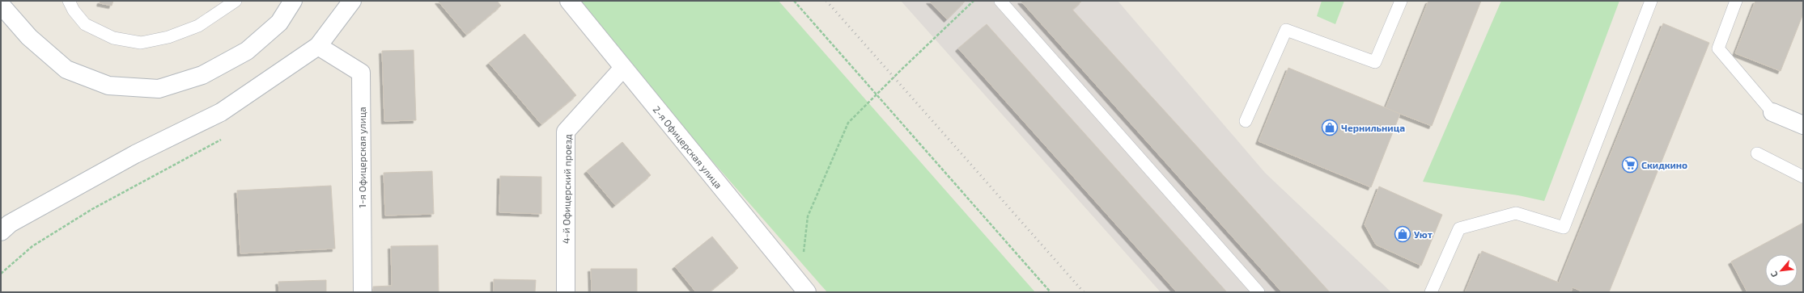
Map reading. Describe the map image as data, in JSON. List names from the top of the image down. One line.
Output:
{"streets":{"street":["2-я Офицерская улица","1-я Офицерская улица","4-й Офицерский проезд"]},"crossings":[["2-я Офицерская улица","4-й Офицерский проезд"]],"places":{"shop":["Чернильница","Уют"],"supermarket":["Скидкино"]},"north":"bottom left"}
